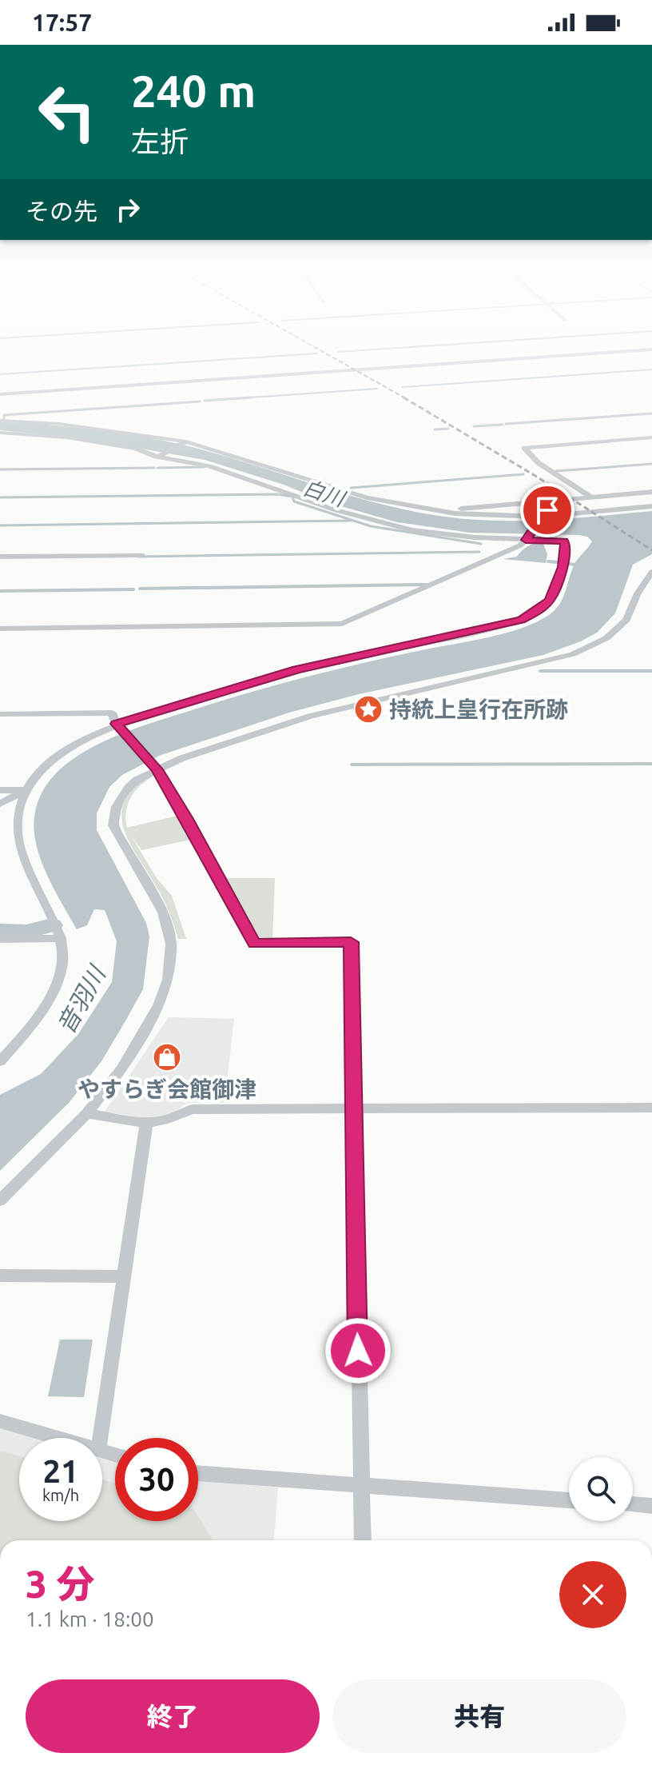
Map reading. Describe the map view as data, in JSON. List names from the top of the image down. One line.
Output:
{"water":["白川","音羽川"],"places":{"place":["持統上皇行在所跡"],"shop":["やすらぎ会館御津"]},"page":{"status":"17:57","turn":["240 m","左折"],"then":"その先","speed":"21 km/h","limit":"30","heading":["3 分","1.1 km · 18:00"],"buttons":["終了","共有"]}}
